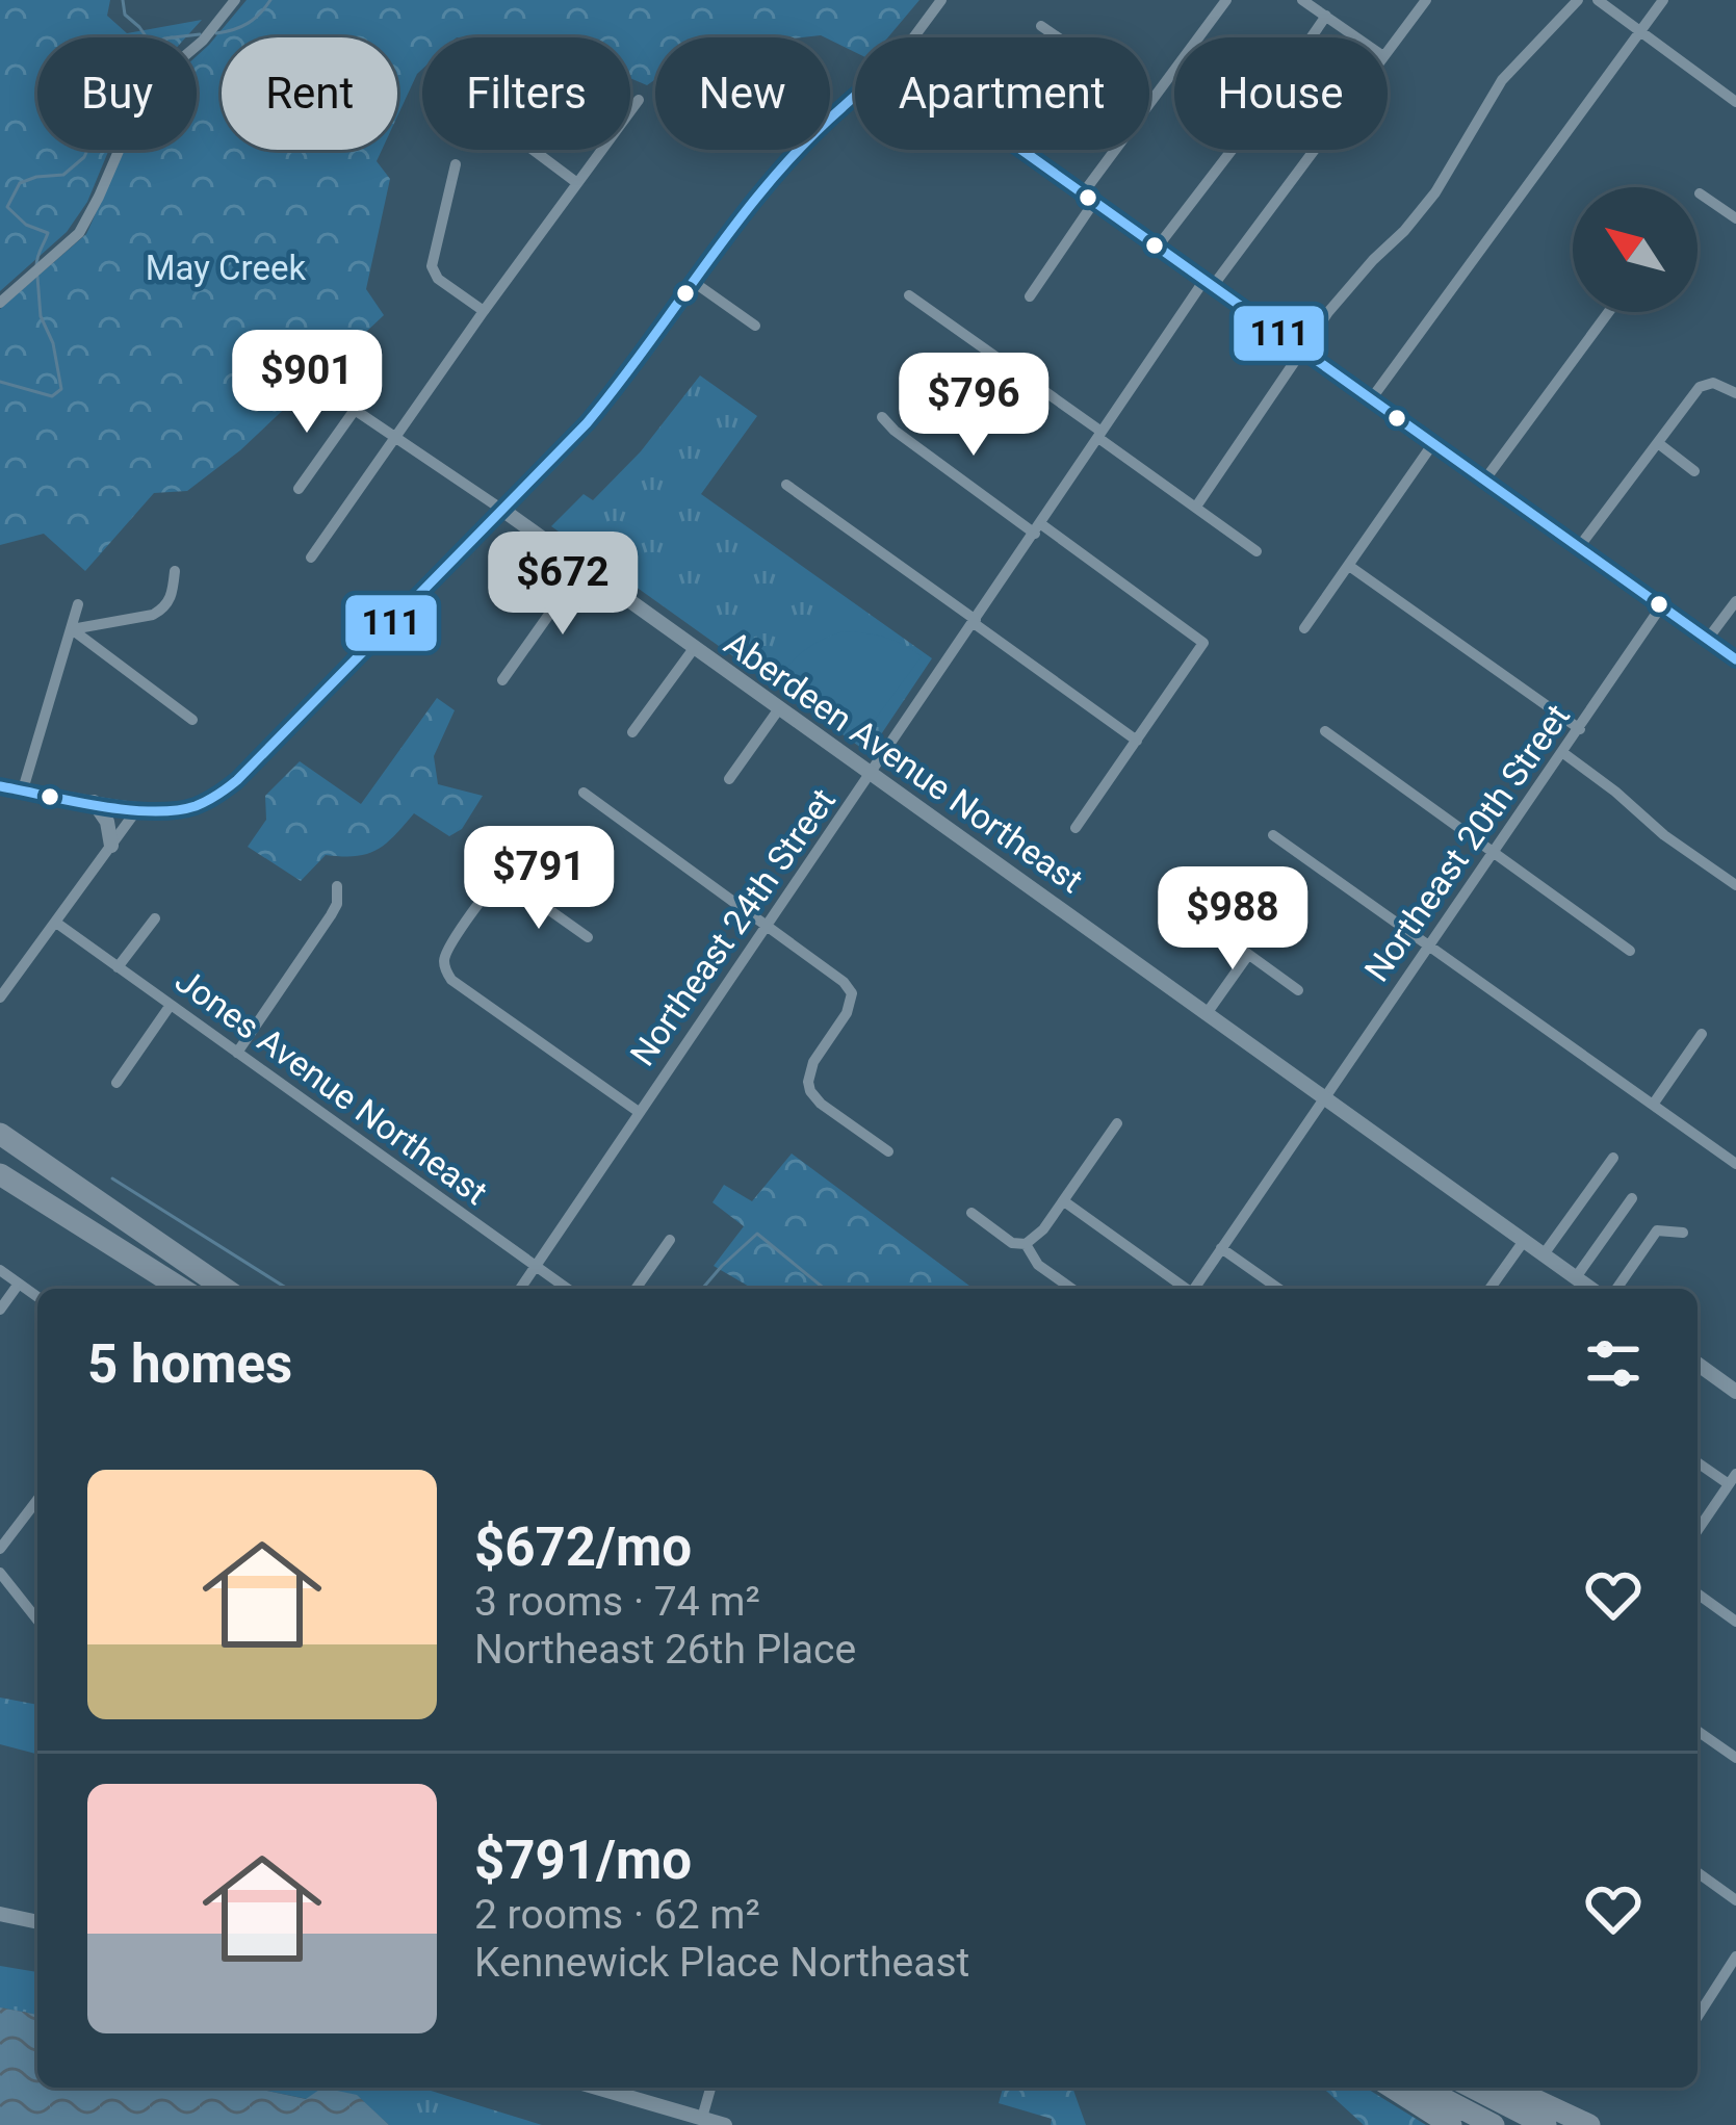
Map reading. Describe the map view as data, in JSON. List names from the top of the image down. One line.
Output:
{"streets":{"street":["Aberdeen Avenue Northeast","Northeast 20th Street","Northeast 24th Street","Jones Avenue Northeast"]},"crossings":[["Aberdeen Avenue Northeast","Northeast 20th Street"],["Aberdeen Avenue Northeast","Northeast 24th Street"],["Northeast 24th Street","Jones Avenue Northeast"]],"parks":["May Creek"],"lines":["transit line 111"],"north":"top left","page":{"chip":["Buy","Rent","Filters","New","Apartment","House"],"price":["$901","$796","$672","$791","$988"],"heading":"5 homes","list":[{"name":"$672/mo","note":"3 rooms · 74 m² · Northeast 26th Place"},{"name":"$791/mo","note":"2 rooms · 62 m² · Kennewick Place Northeast"}]}}
